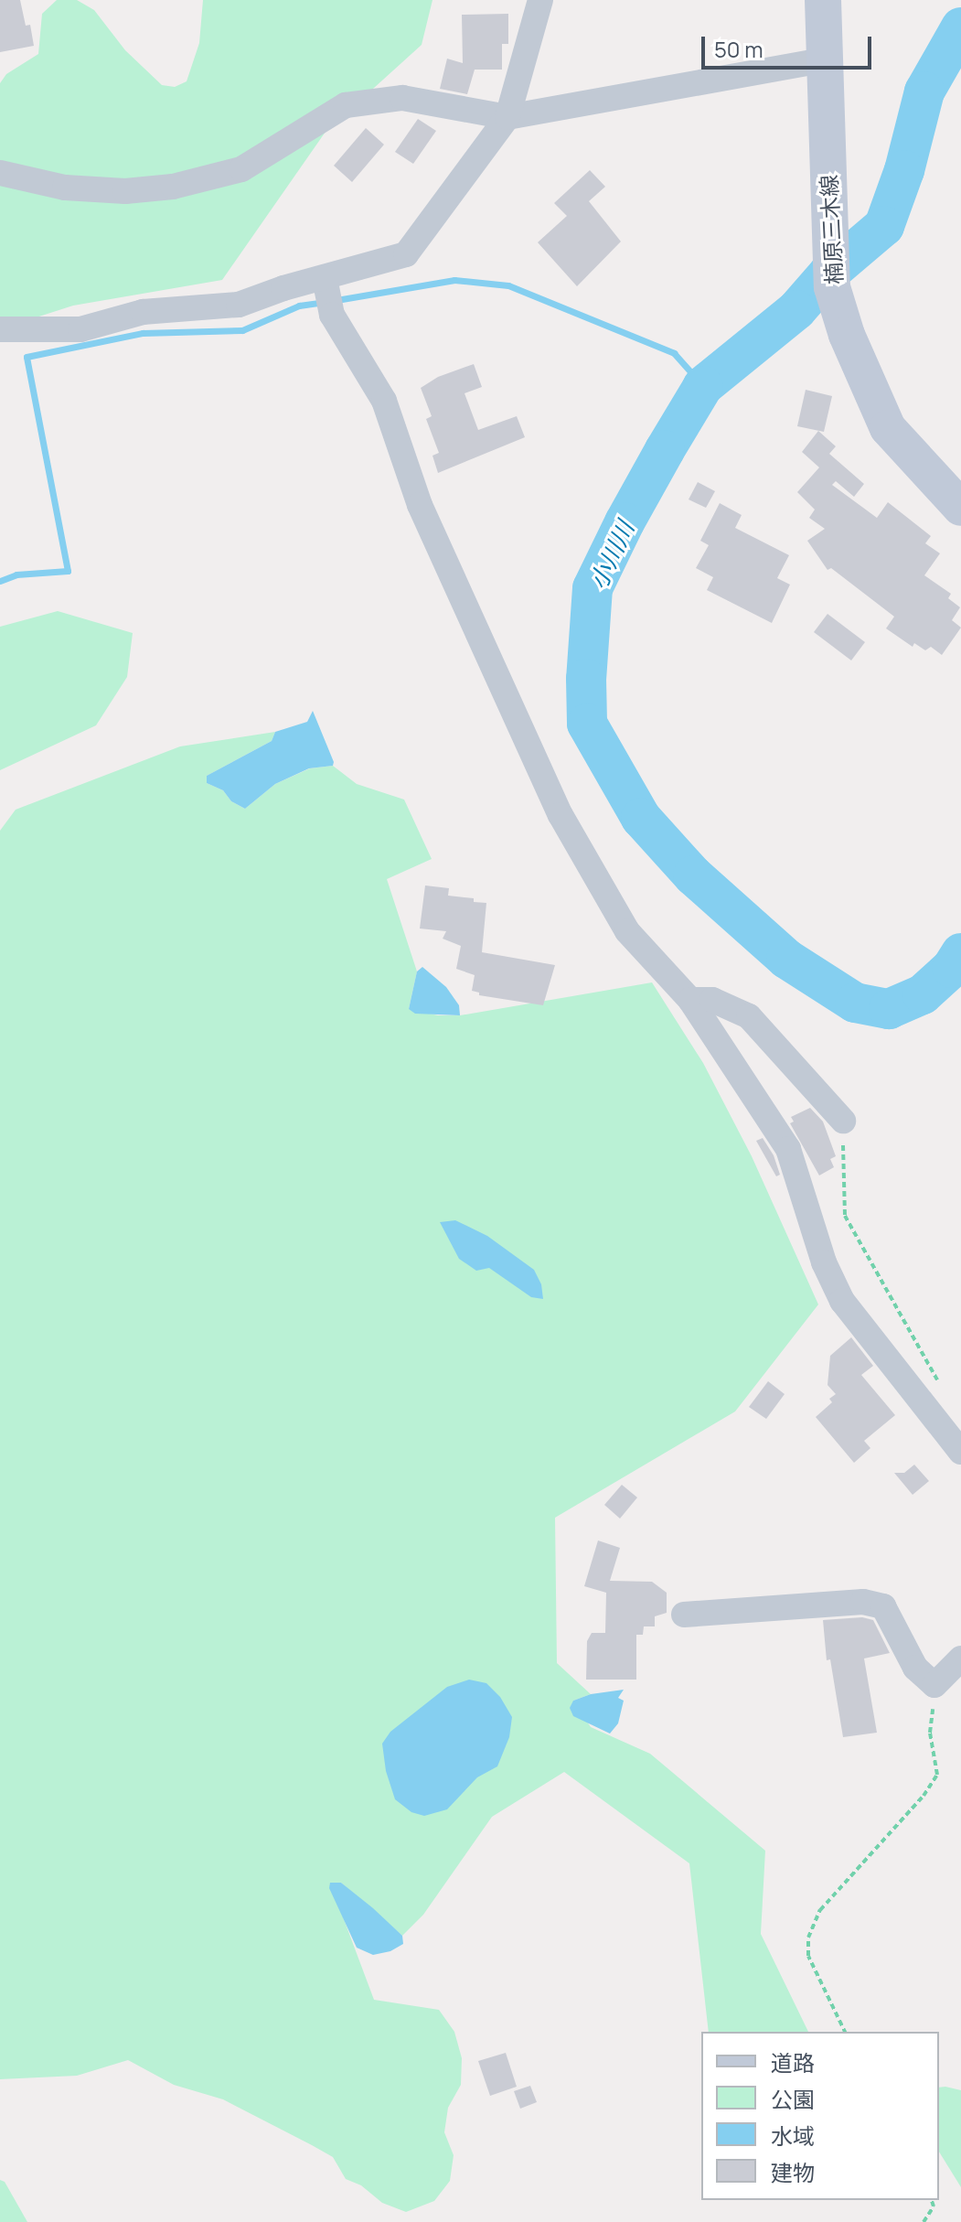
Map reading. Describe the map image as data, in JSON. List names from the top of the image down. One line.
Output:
{"streets":{"main road":["楠原三木線"]},"water":["小川川"],"legend":["道路","公園","水域","建物"],"scale_bar":"50 m"}
